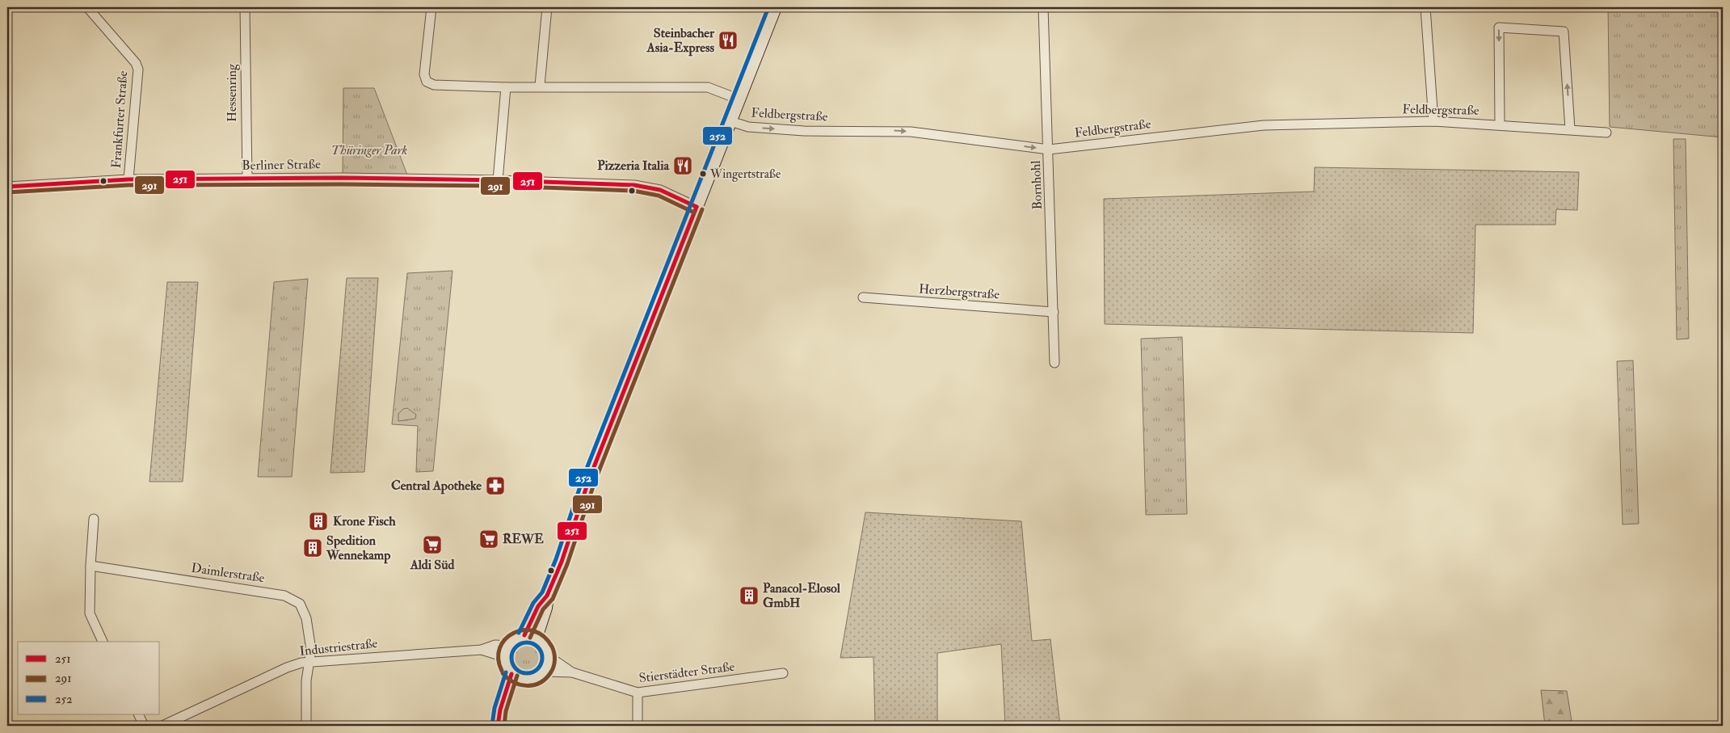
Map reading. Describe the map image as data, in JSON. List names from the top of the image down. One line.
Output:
{"streets":{"street":["Hessenring","Feldbergstraße","Frankfurter Straße","Berliner Straße","Bornhohl","Herzbergstraße","Daimlerstraße","Industriestraße","Stierstädter Straße"]},"crossings":[["Hessenring","Berliner Straße"],["Feldbergstraße","Bornhohl"],["Frankfurter Straße","Berliner Straße"],["Bornhohl","Herzbergstraße"],["Daimlerstraße","Industriestraße"],["Industriestraße","Stierstädter Straße"]],"one_way":["Feldbergstraße"],"parks":["Thüringer Park"],"places":{"restaurant":["Steinbacher Asia-Express","Pizzeria Italia"],"other":["Wingertstraße"],"pharmacy":["Central Apotheke"],"building":["Krone Fisch","Spedition Wennekamp","Panacol-Elosol GmbH"],"supermarket":["REWE","Aldi Süd"]},"lines":["transit line 252","transit line 251","transit line 291"],"legend":["251","291","252"]}
